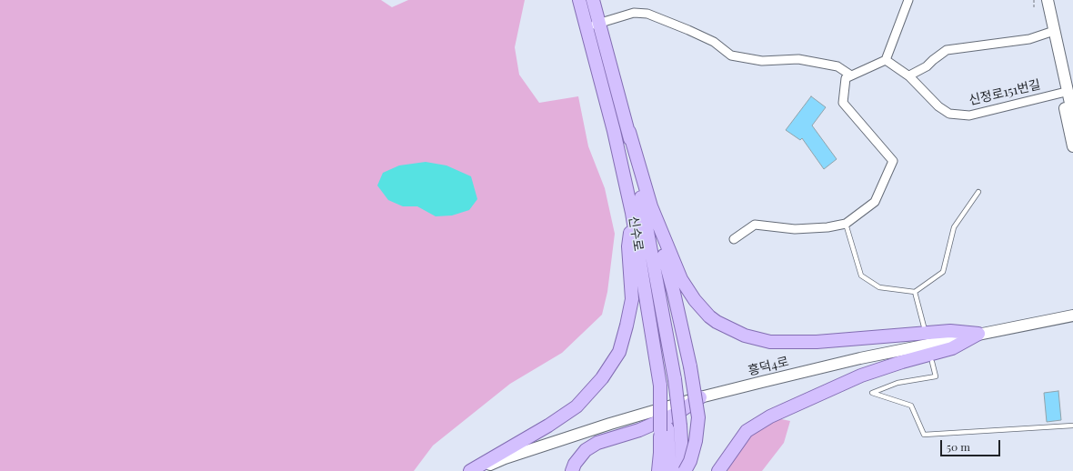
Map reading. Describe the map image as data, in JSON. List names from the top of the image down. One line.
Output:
{"streets":{"main road":["신수로"],"street":["신정로151번길","흥덕4로"]},"scale_bar":"50 m"}
